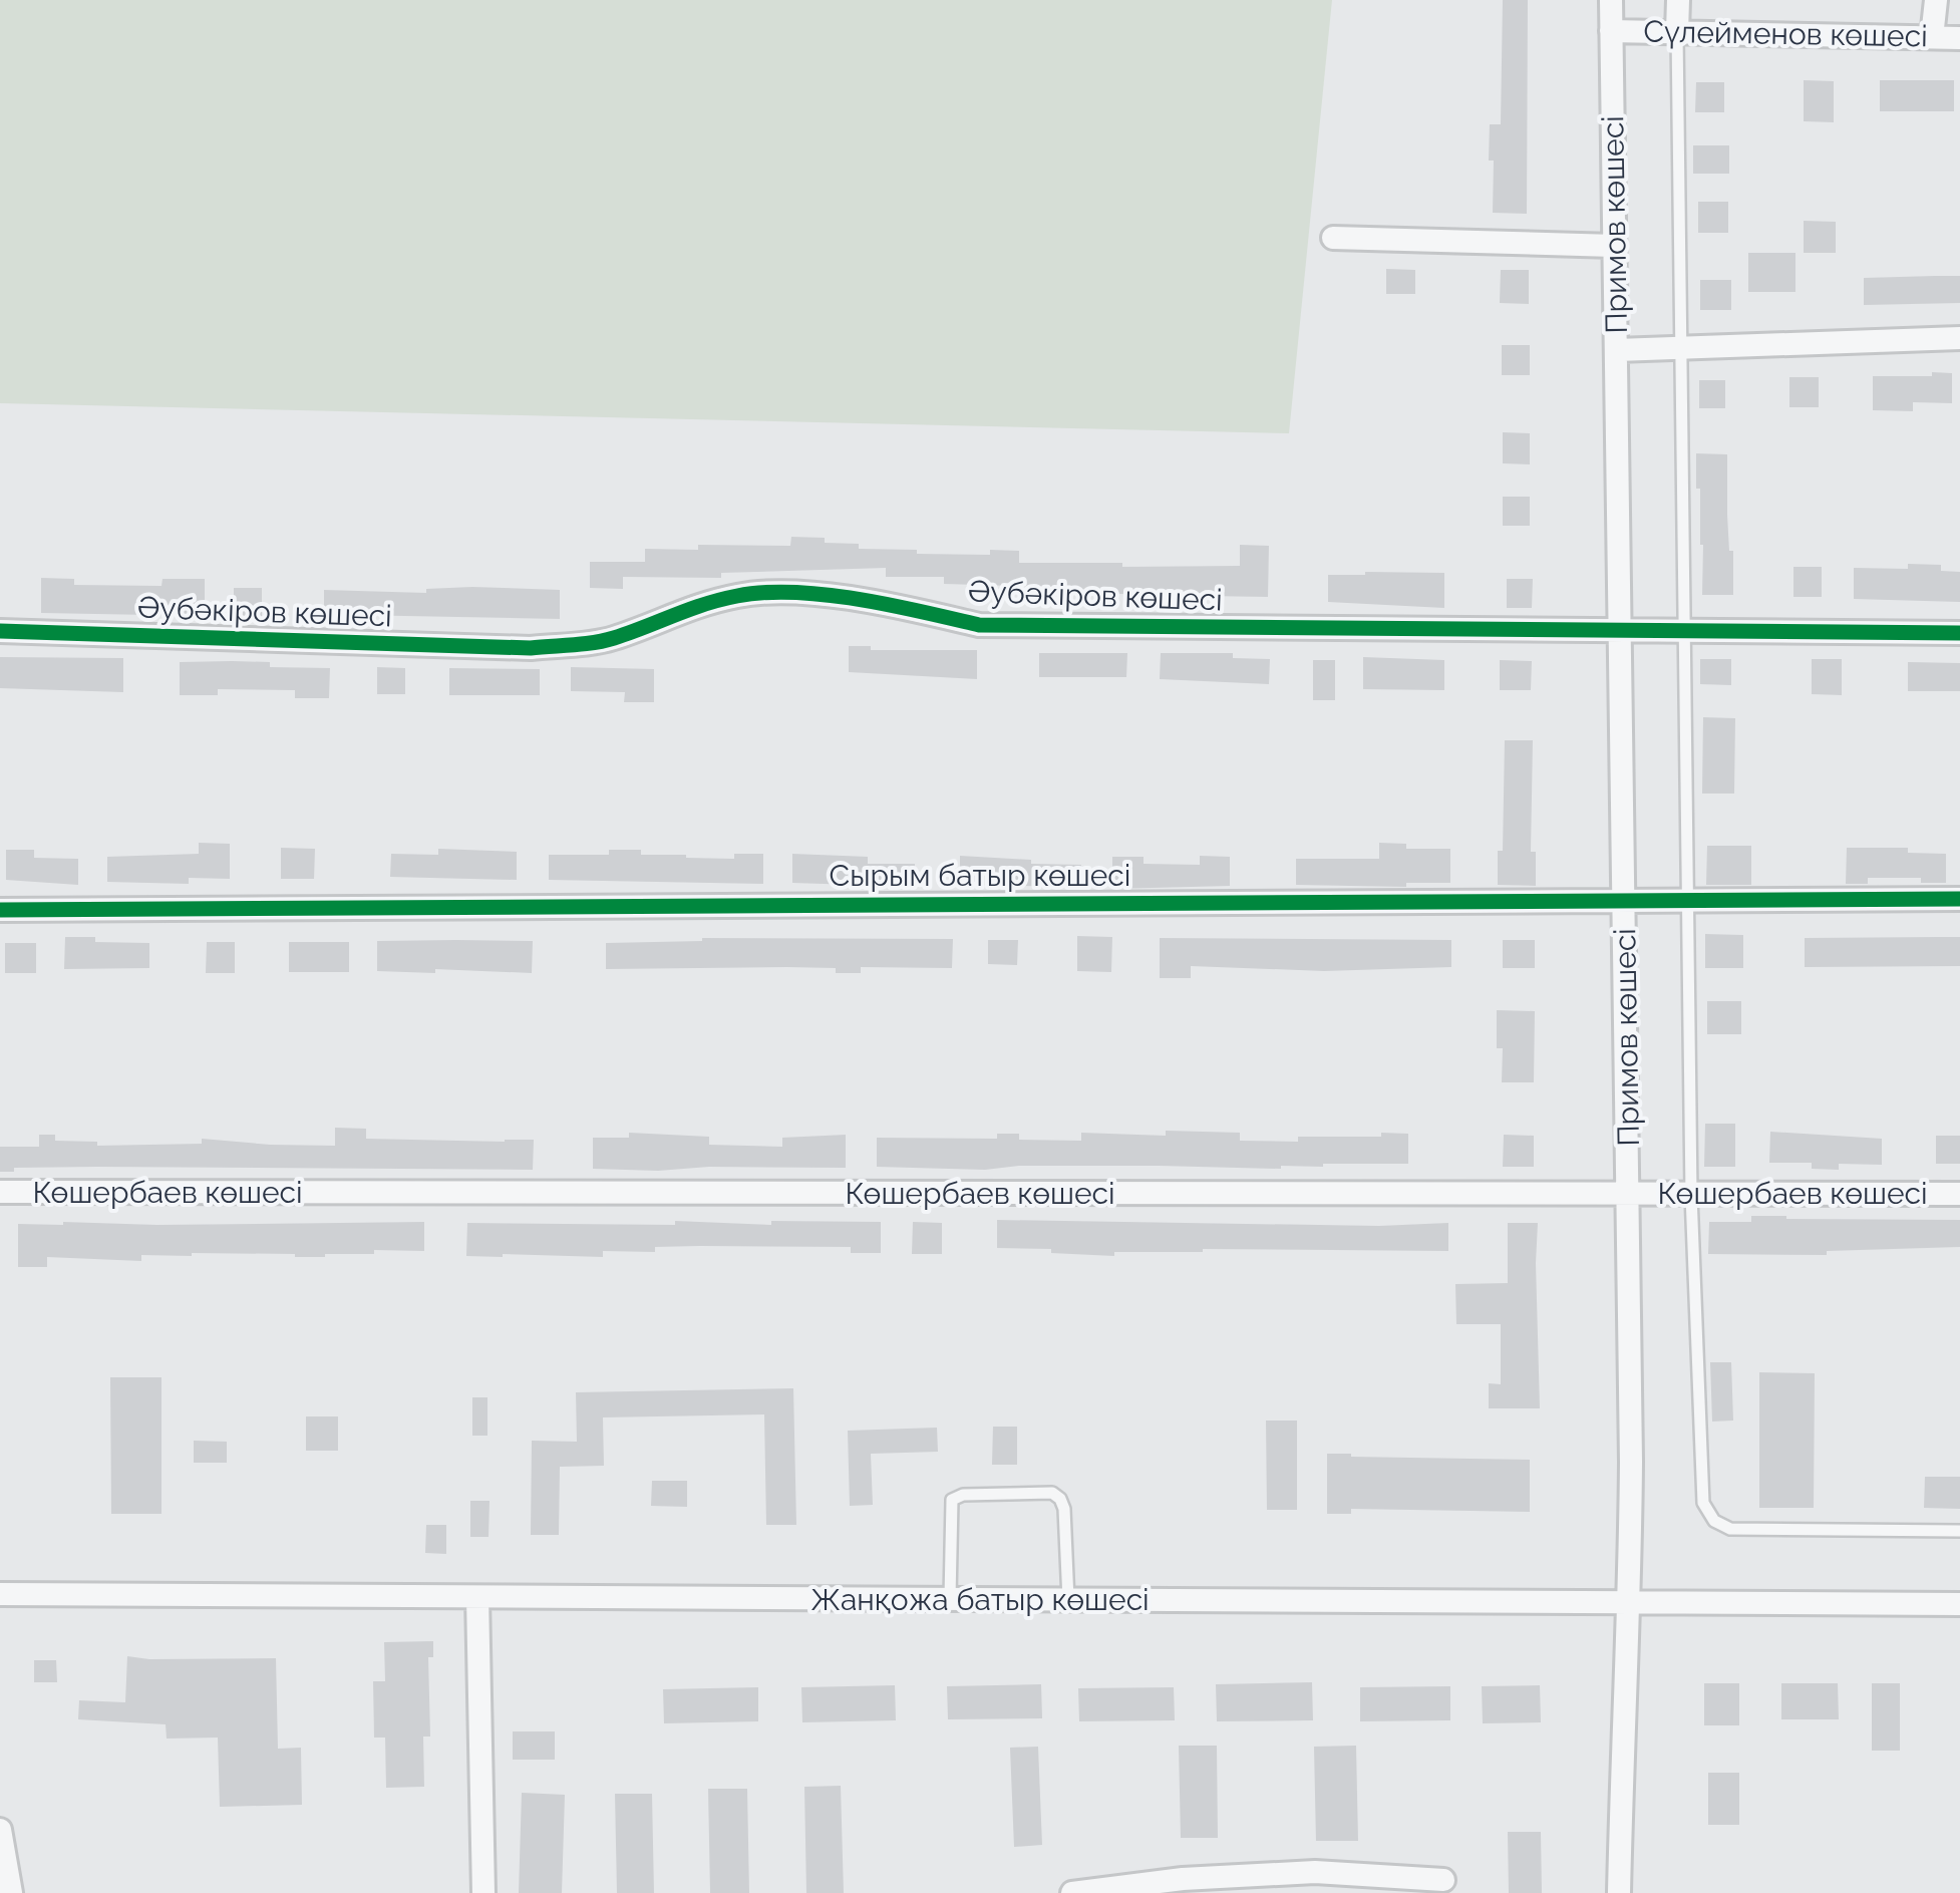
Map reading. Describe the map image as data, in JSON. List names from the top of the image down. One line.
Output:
{"streets":{"street":["Сүлейменов көшесі","Примов көшесі","Әубәкіров көшесі","Сырым батыр көшесі","Көшербаев көшесі","Жанқожа батыр көшесі"]},"crossings":[["Сүлейменов көшесі","Примов көшесі"],["Примов көшесі","Әубәкіров көшесі"],["Примов көшесі","Сырым батыр көшесі"],["Примов көшесі","Көшербаев көшесі"],["Примов көшесі","Жанқожа батыр көшесі"]]}
